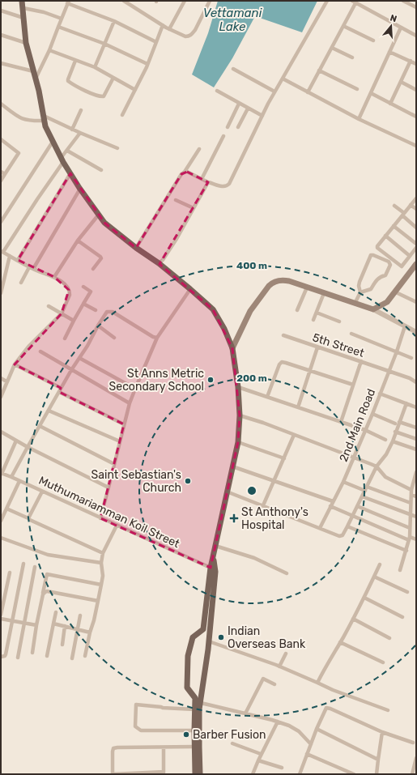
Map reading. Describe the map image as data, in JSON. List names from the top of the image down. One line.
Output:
{"streets":{"street":["5th Street","2nd Main Road","Muthumariamman Koil Street"]},"crossings":[["5th Street","2nd Main Road"]],"water":["Vettamani Lake"],"places":{"other":["St Anns Metric Secondary School","Saint Sebastian's Church","Indian Overseas Bank","Barber Fusion"],"health":["St Anthony's Hospital"]},"north":"top","rings":["400 m","200 m"]}
